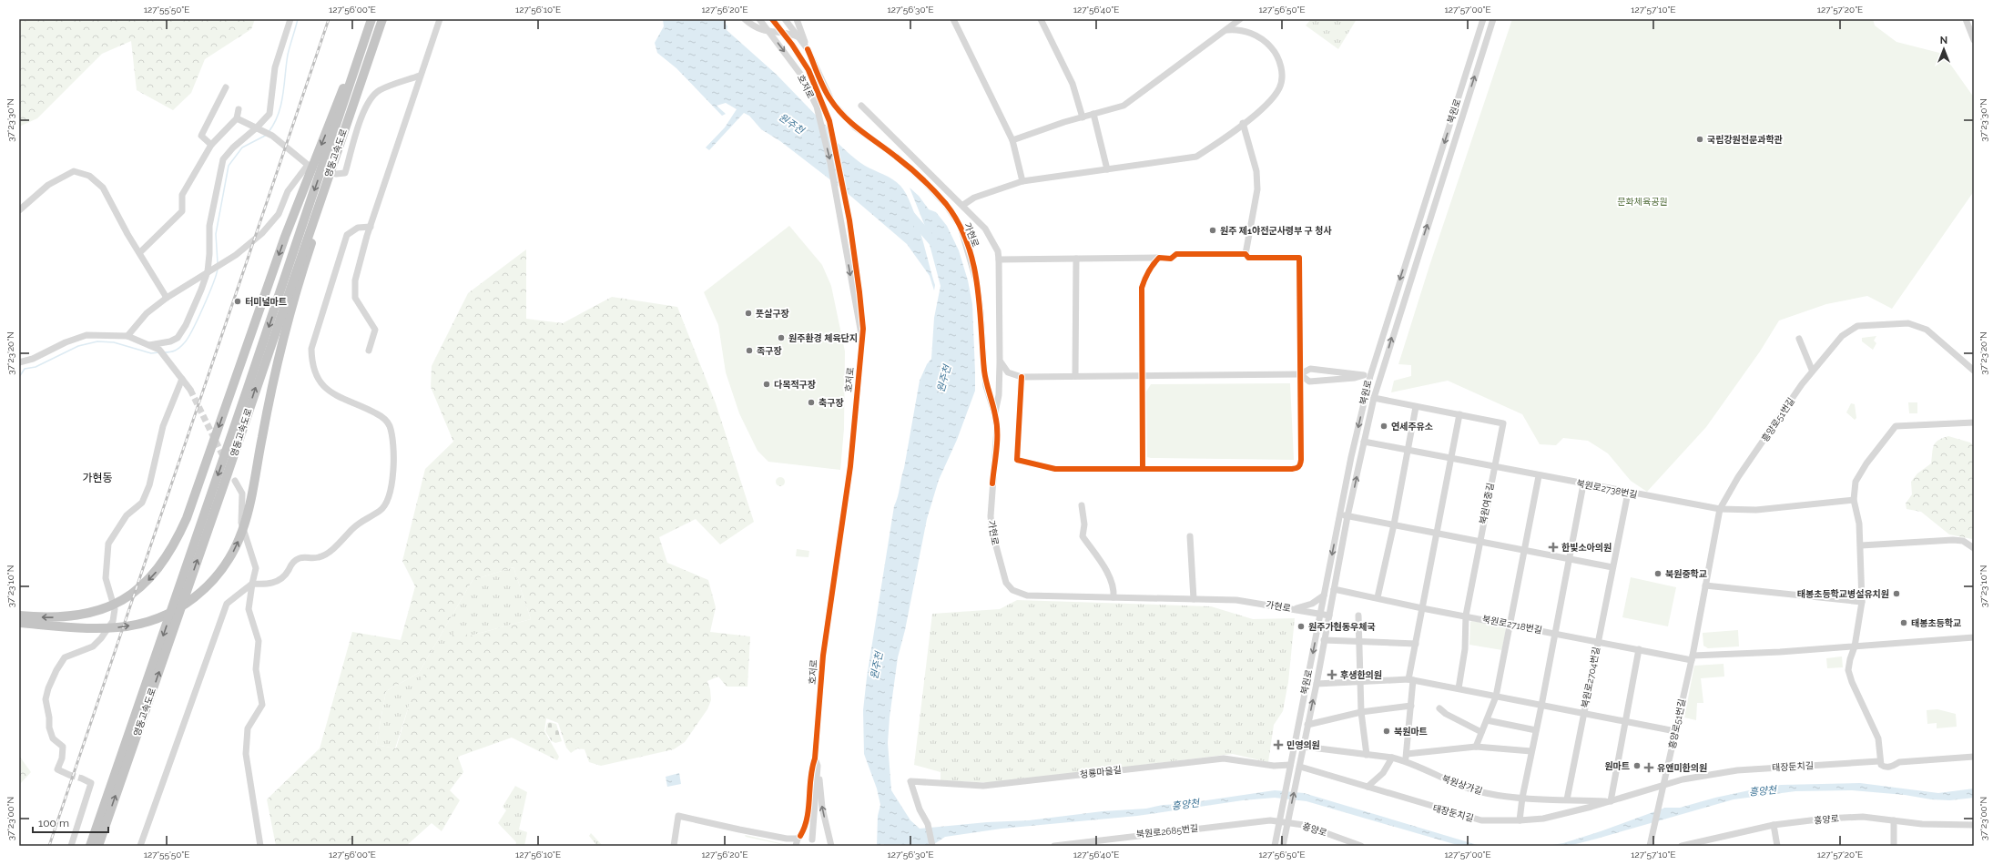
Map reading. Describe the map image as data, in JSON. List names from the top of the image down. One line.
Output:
{"streets":{"highway":["영동고속도로"],"street":["호저로","북원로","가현로","흥양로51번길","북원로2738번길","북원여중길","북원로2718번길","북원로2704번길","태장둔치길","청룡마을길","북원상가길","흥양로","북원로2685번길"]},"crossings":[["북원로","가현로"],["북원로","북원로2738번길"],["북원로","북원여중길"],["북원로","북원로2718번길"],["북원로","북원로2704번길"],["북원로","태장둔치길"],["북원로","청룡마을길"],["북원로","북원상가길"],["북원로","흥양로"],["북원로","북원로2685번길"],["흥양로51번길","북원로2738번길"],["흥양로51번길","북원로2718번길"],["흥양로51번길","북원로2704번길"],["흥양로51번길","태장둔치길"],["북원로2738번길","북원여중길"],["북원여중길","북원로2718번길"],["북원로2718번길","북원로2704번길"],["태장둔치길","북원상가길"],["흥양로","북원로2685번길"]],"districts":["가현동"],"water":["원주천","흥양천"],"parks":["문화체육공원"],"places":{"other":["국립강원전문과학관","원주 제1야전군사령부 구 청사","터미널마트","풋살구장","원주환경 체육단지","족구장","다목적구장","축구장","연세주유소","북원중학교","태봉초등학교병설유치원","태봉초등학교","원주가현동우체국","북원마트","원마트"],"health":["한빛소아의원","후생한의원","민영의원","유앤미한의원"]},"scale_bar":"100 m","north":"top","coordinates":["127°55'50\"E","127°56'00\"E","127°56'10\"E","127°56'20\"E","127°56'30\"E","127°56'40\"E","127°56'50\"E","127°57'00\"E","127°57'10\"E","127°57'20\"E","37°23'30\"N","37°23'20\"N","37°23'10\"N","37°23'00\"N"]}
